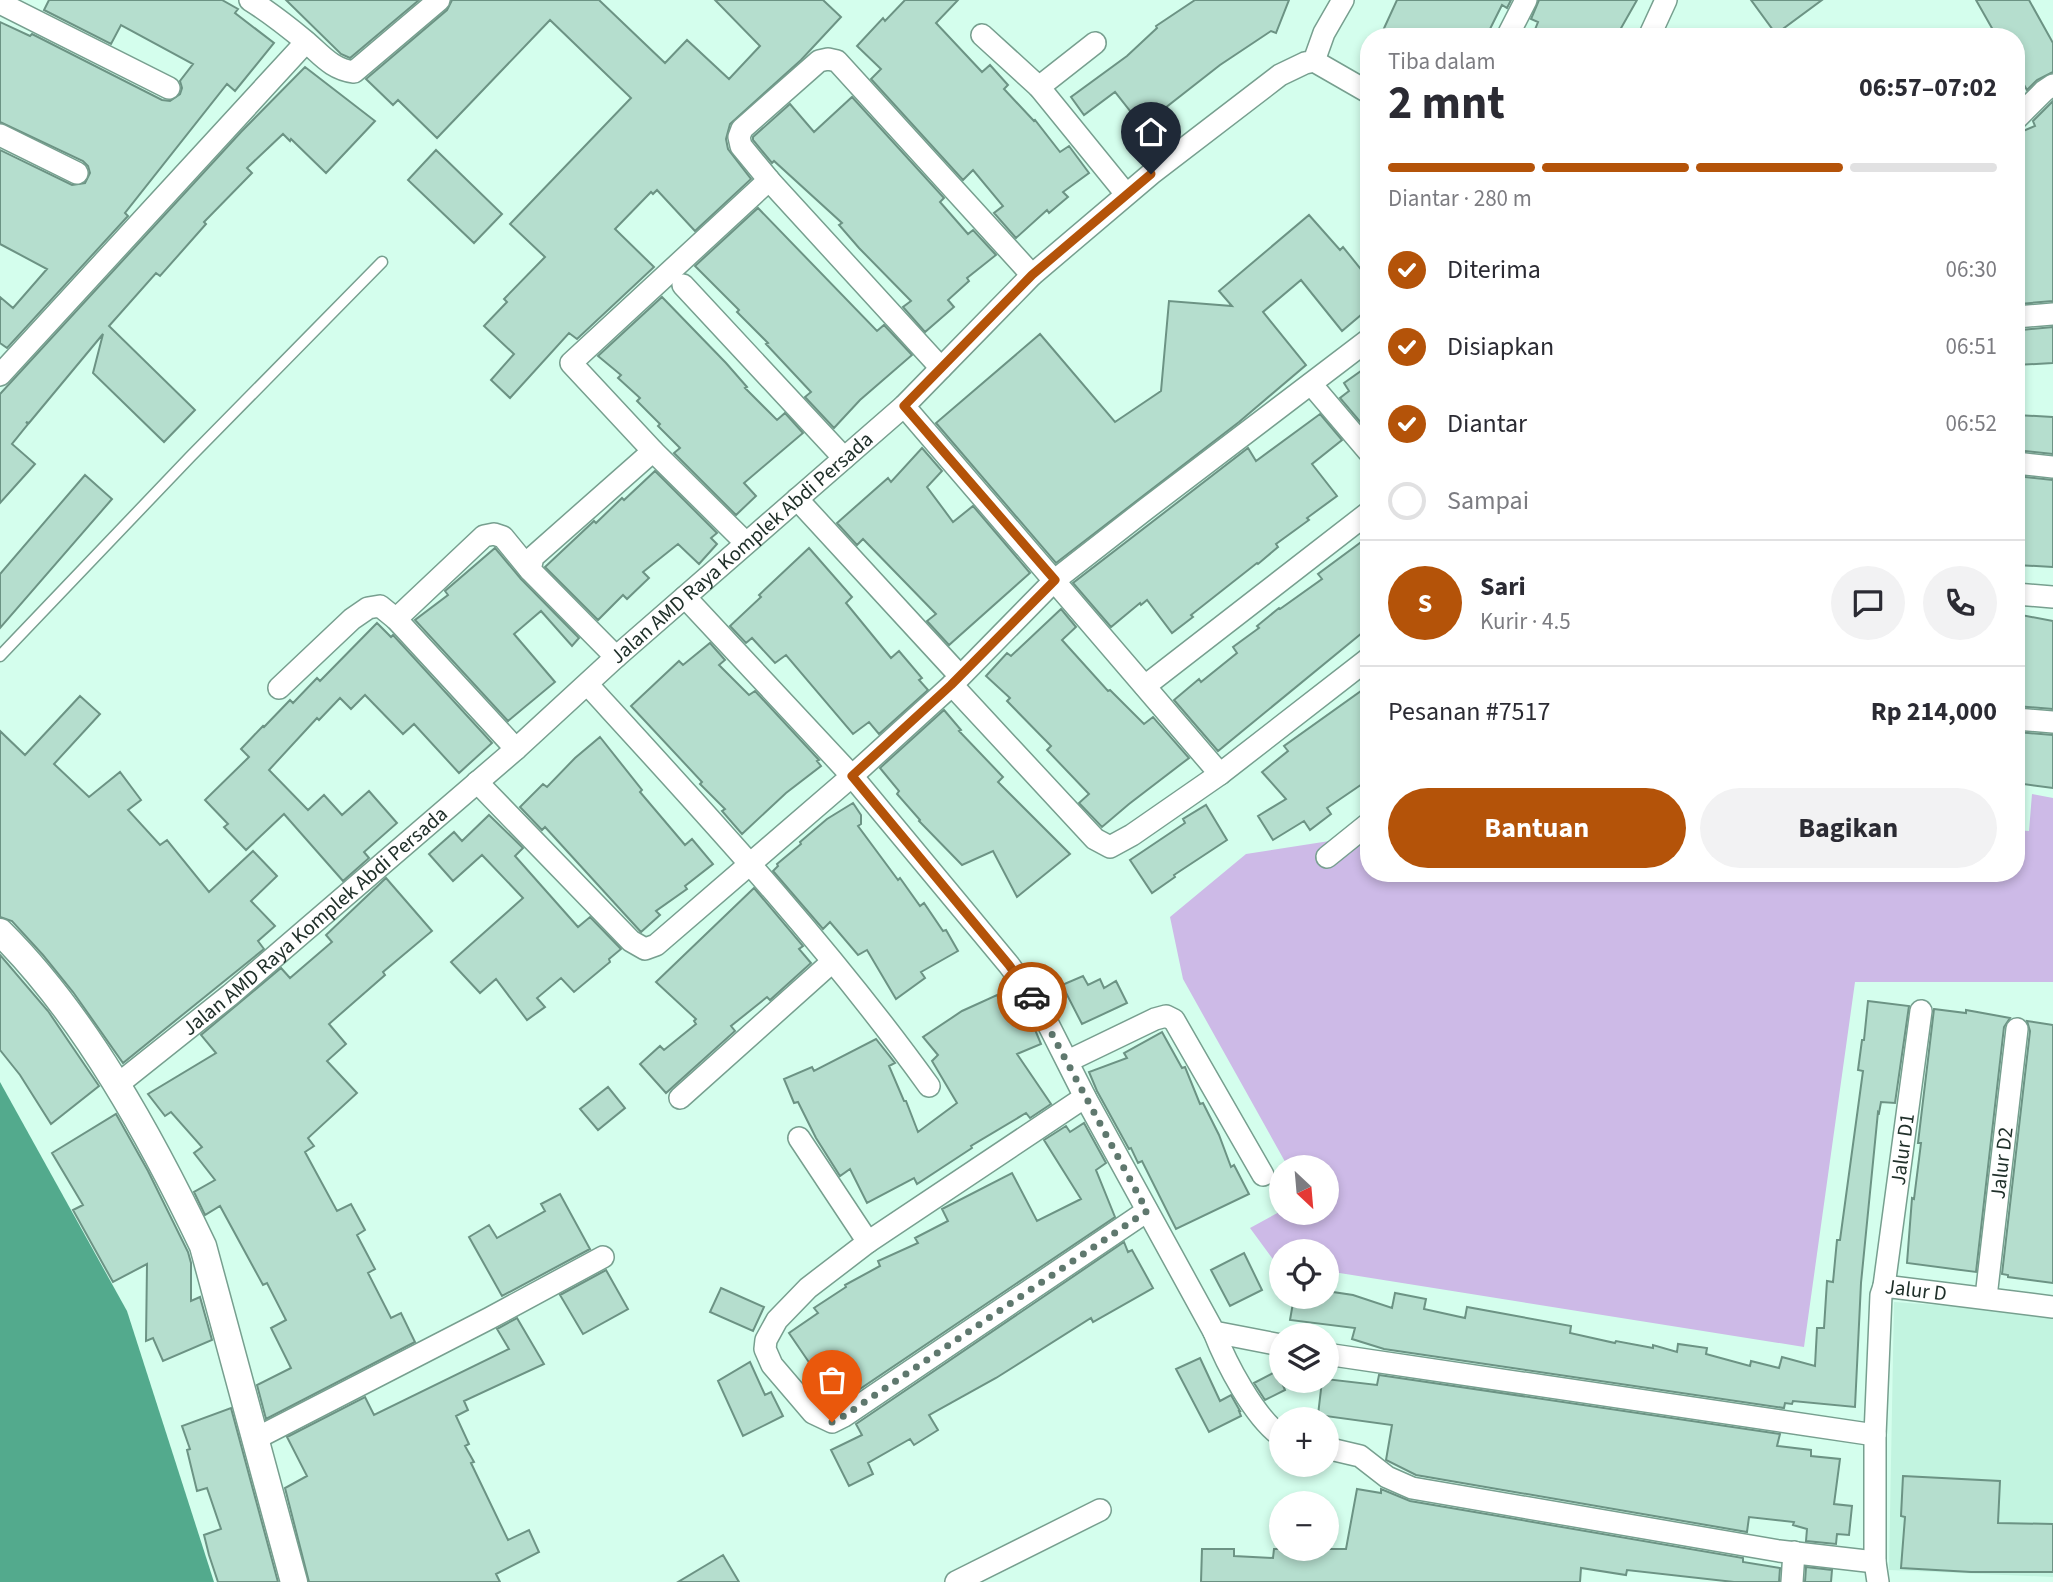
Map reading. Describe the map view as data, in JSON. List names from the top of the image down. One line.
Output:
{"streets":{"street":["Jalan AMD Raya Komplek Abdi Persada","Jalur D1","Jalur D2","Jalur D"]},"crossings":[["Jalur D1","Jalur D"],["Jalur D2","Jalur D"]],"north":"bottom right","page":{"heading":["2 mnt","Tiba dalam","06:57–07:02"],"panel":["Sari","Kurir · 4.5","Pesanan #7517","Rp 214,000"],"bar":"Diantar · 280 m","list":[["Diterima","06:30"],["Disiapkan","06:51"],["Diantar","06:52"],"Sampai"],"round":"S","buttons":["Bantuan","Bagikan"],"map_buttons":["+","−"]}}
